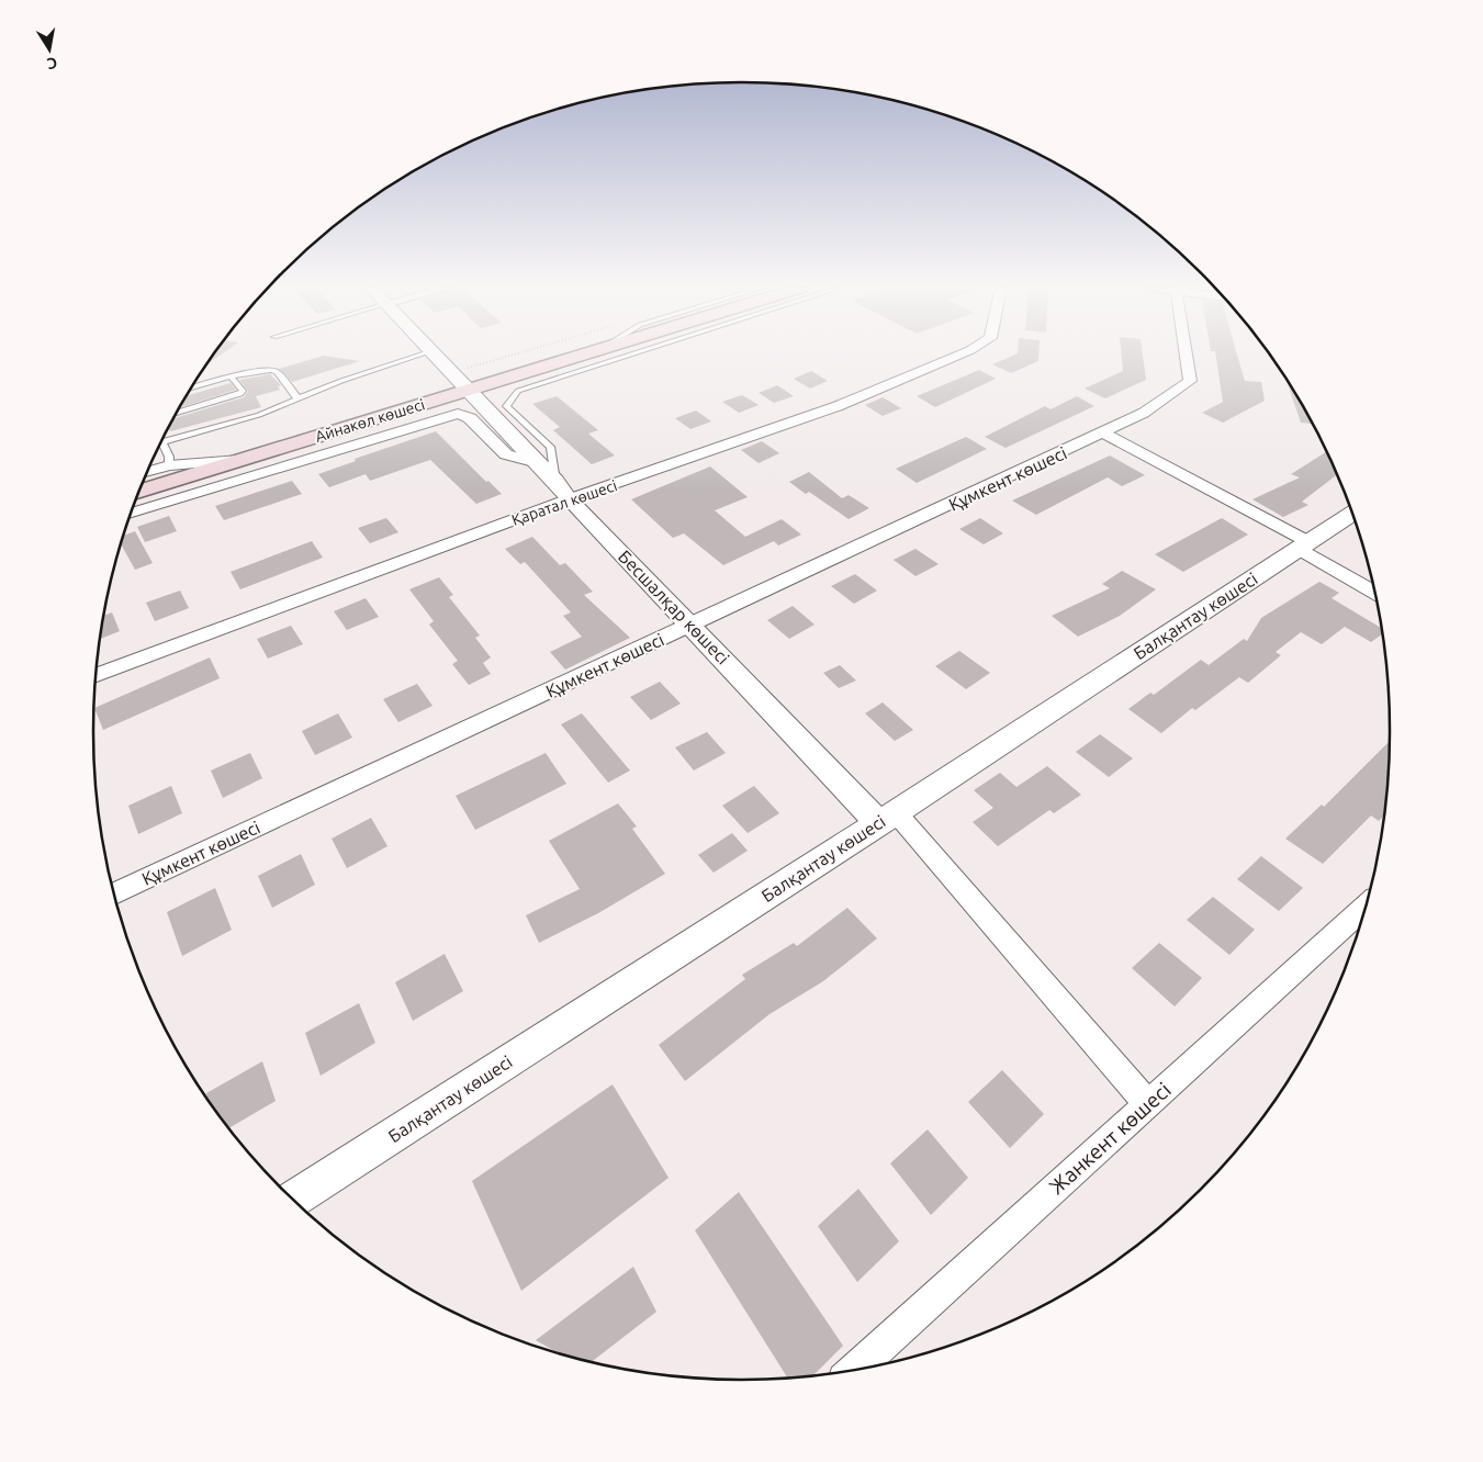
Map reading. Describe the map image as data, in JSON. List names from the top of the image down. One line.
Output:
{"streets":{"main road":["Айнакөл көшесі"],"street":["Құмкент көшесі","Қаратал көшесі","Бесшалқар көшесі","Балқантау көшесі","Жанкент көшесі"]},"crossings":[["Айнакөл көшесі","Бесшалқар көшесі"],["Құмкент көшесі","Бесшалқар көшесі"],["Қаратал көшесі","Бесшалқар көшесі"],["Бесшалқар көшесі","Балқантау көшесі"]],"north":"bottom"}
